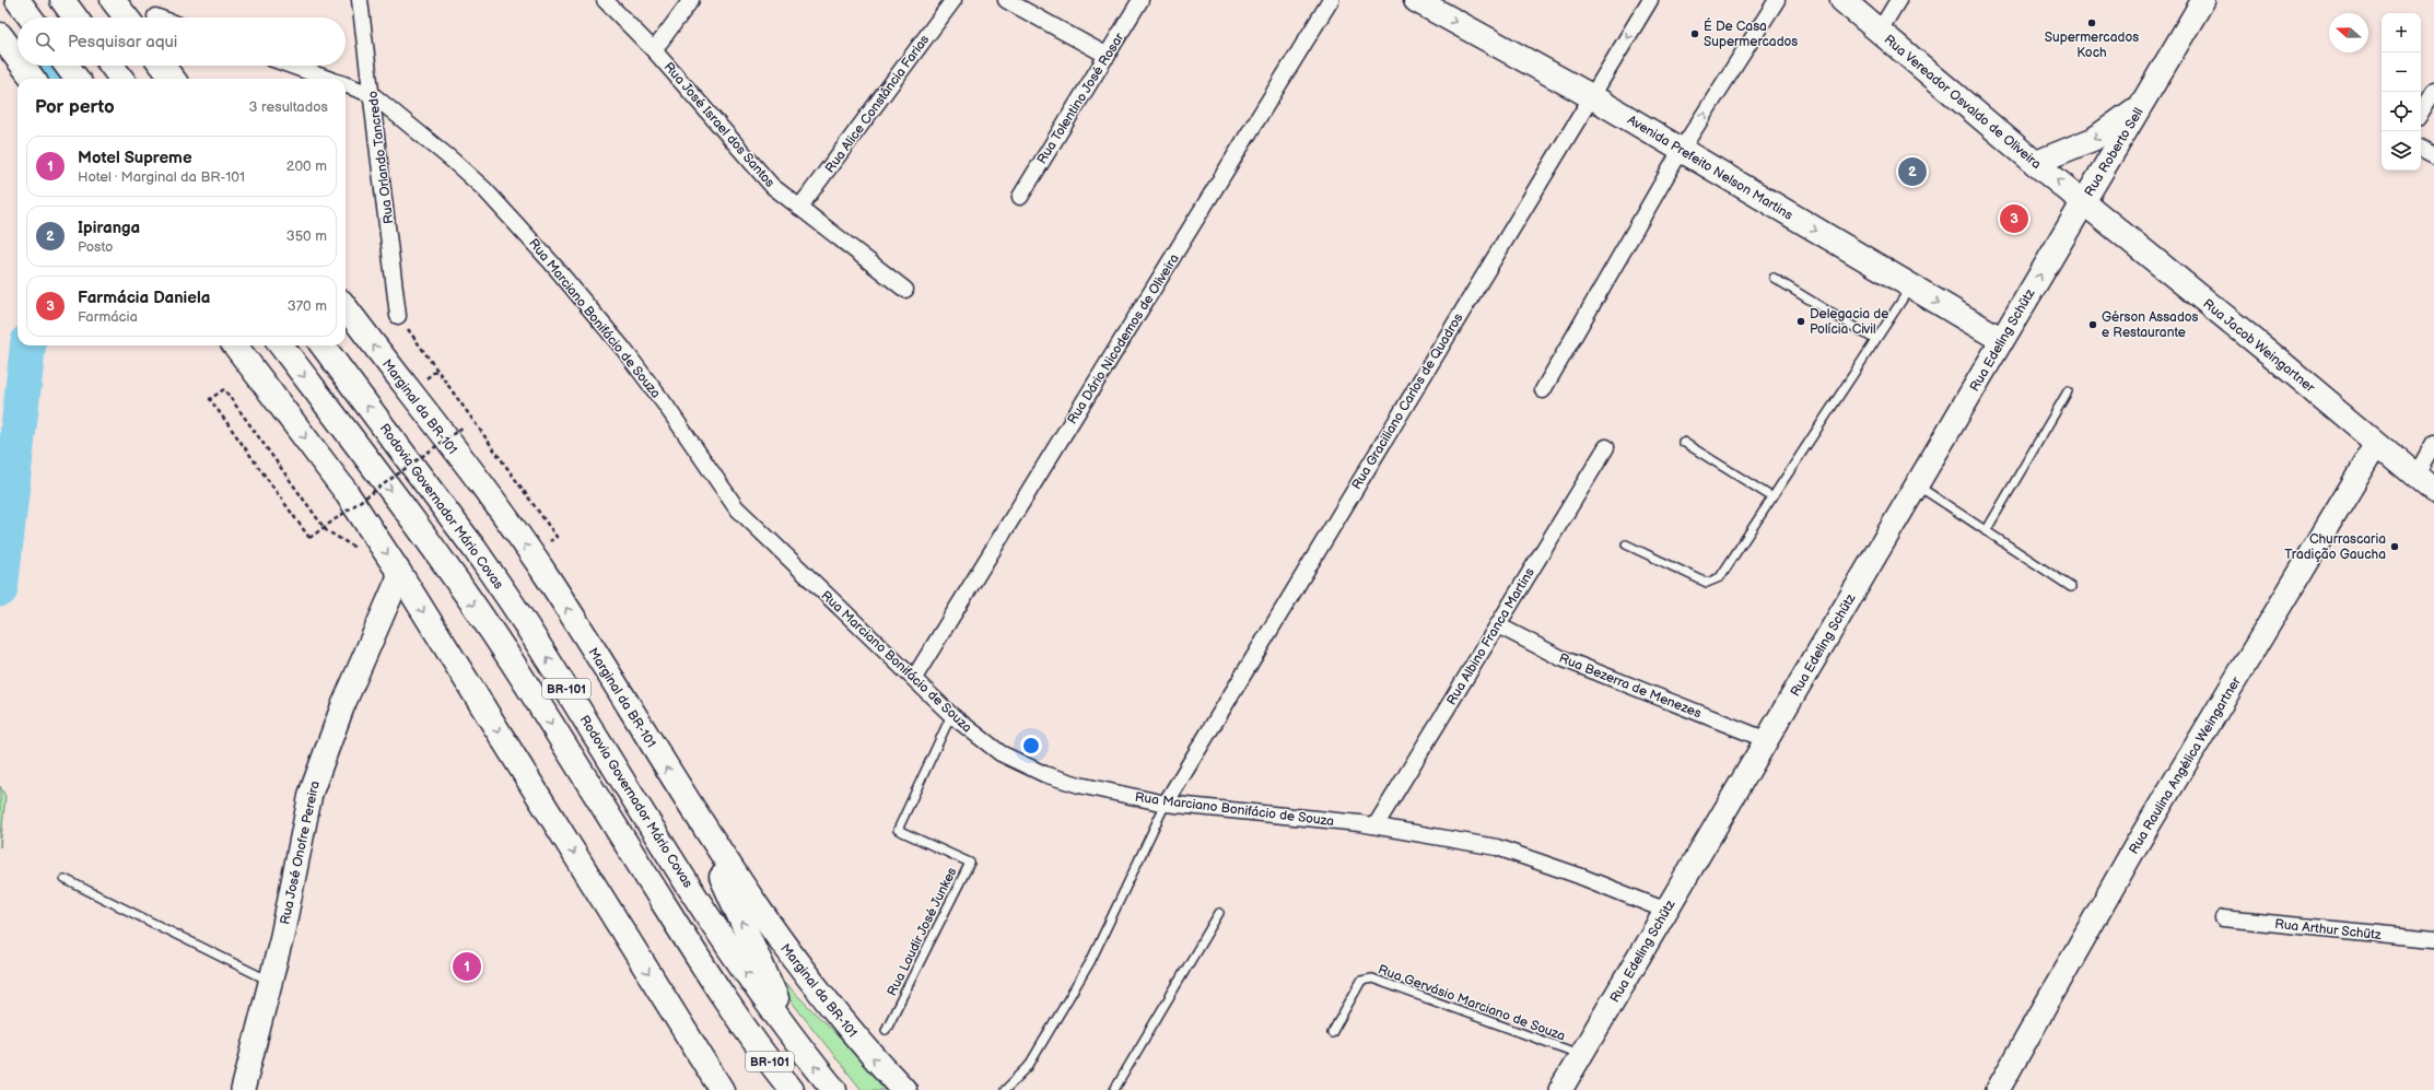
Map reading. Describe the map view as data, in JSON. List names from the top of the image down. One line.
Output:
{"streets":{"main road":["Rua Vereador Osvaldo de Oliveira","Rua Roberto Sell","Avenida Prefeito Nelson Martins","Rua Edeling Schütz","Rua Jacob Weingartner","Marginal da BR-101","Rodovia Governador Mário Covas","BR-101","Rua Raulina Angélica Weingartner","Rua José Onofre Pereira"],"street":["Rua Tolentino José Rosar","Rua Alice Constância Farias","Rua José Israel dos Santos","Rua Orlando Tancredo","Rua Marciano Bonifácio de Souza","Rua Dário Nicodemos de Oliveira","Rua Graciliano Carlos de Quadros","Rua Albino Franca Martins","Rua Bezerra de Menezes","Rua Arthur Schütz"],"lane":["Rua Laudir José Junkes","Rua Gervásio Marciano de Souza"]},"crossings":[["Rua Vereador Osvaldo de Oliveira","Rua Roberto Sell"],["Rua Vereador Osvaldo de Oliveira","Rua Edeling Schütz"],["Rua Vereador Osvaldo de Oliveira","Rua Jacob Weingartner"],["Rua Alice Constância Farias","Rua José Israel dos Santos"],["Rua Roberto Sell","Rua Edeling Schütz"],["Rua Roberto Sell","Rua Jacob Weingartner"],["Rua Orlando Tancredo","Rua Marciano Bonifácio de Souza"],["Avenida Prefeito Nelson Martins","Rua Edeling Schütz"],["Avenida Prefeito Nelson Martins","Rua Graciliano Carlos de Quadros"],["Rua Marciano Bonifácio de Souza","Rua Dário Nicodemos de Oliveira"],["Rua Marciano Bonifácio de Souza","Rua Edeling Schütz"],["Rua Marciano Bonifácio de Souza","Rua Graciliano Carlos de Quadros"],["Rua Marciano Bonifácio de Souza","Rua Albino Franca Martins"],["Rua Marciano Bonifácio de Souza","Rua Laudir José Junkes"],["Rua Edeling Schütz","Rua Jacob Weingartner"],["Rua Edeling Schütz","Rua Bezerra de Menezes"],["Rua Edeling Schütz","Rua Gervásio Marciano de Souza"],["Rua Jacob Weingartner","Rua Raulina Angélica Weingartner"],["Rua Albino Franca Martins","Rua Bezerra de Menezes"]],"one_way":["Avenida Prefeito Nelson Martins"],"places":["Supermercados Koch","É De Casa Supermercados","Delegacia de Polícia Civil","Gérson Assados e Restaurante","Churrascaria Tradição Gaucha"],"north":"left","page":{"map_buttons":["+","−"],"search":"Pesquisar aqui","heading":["Por perto","3 resultados"],"list":[{"mark":"1","name":"Motel Supreme","note":"Hotel · Marginal da BR-101","value":"200 m"},{"mark":"2","name":"Ipiranga","note":"Posto","value":"350 m"},{"mark":"3","name":"Farmácia Daniela","note":"Farmácia","value":"370 m"}],"pins":["2","3","1"]}}
